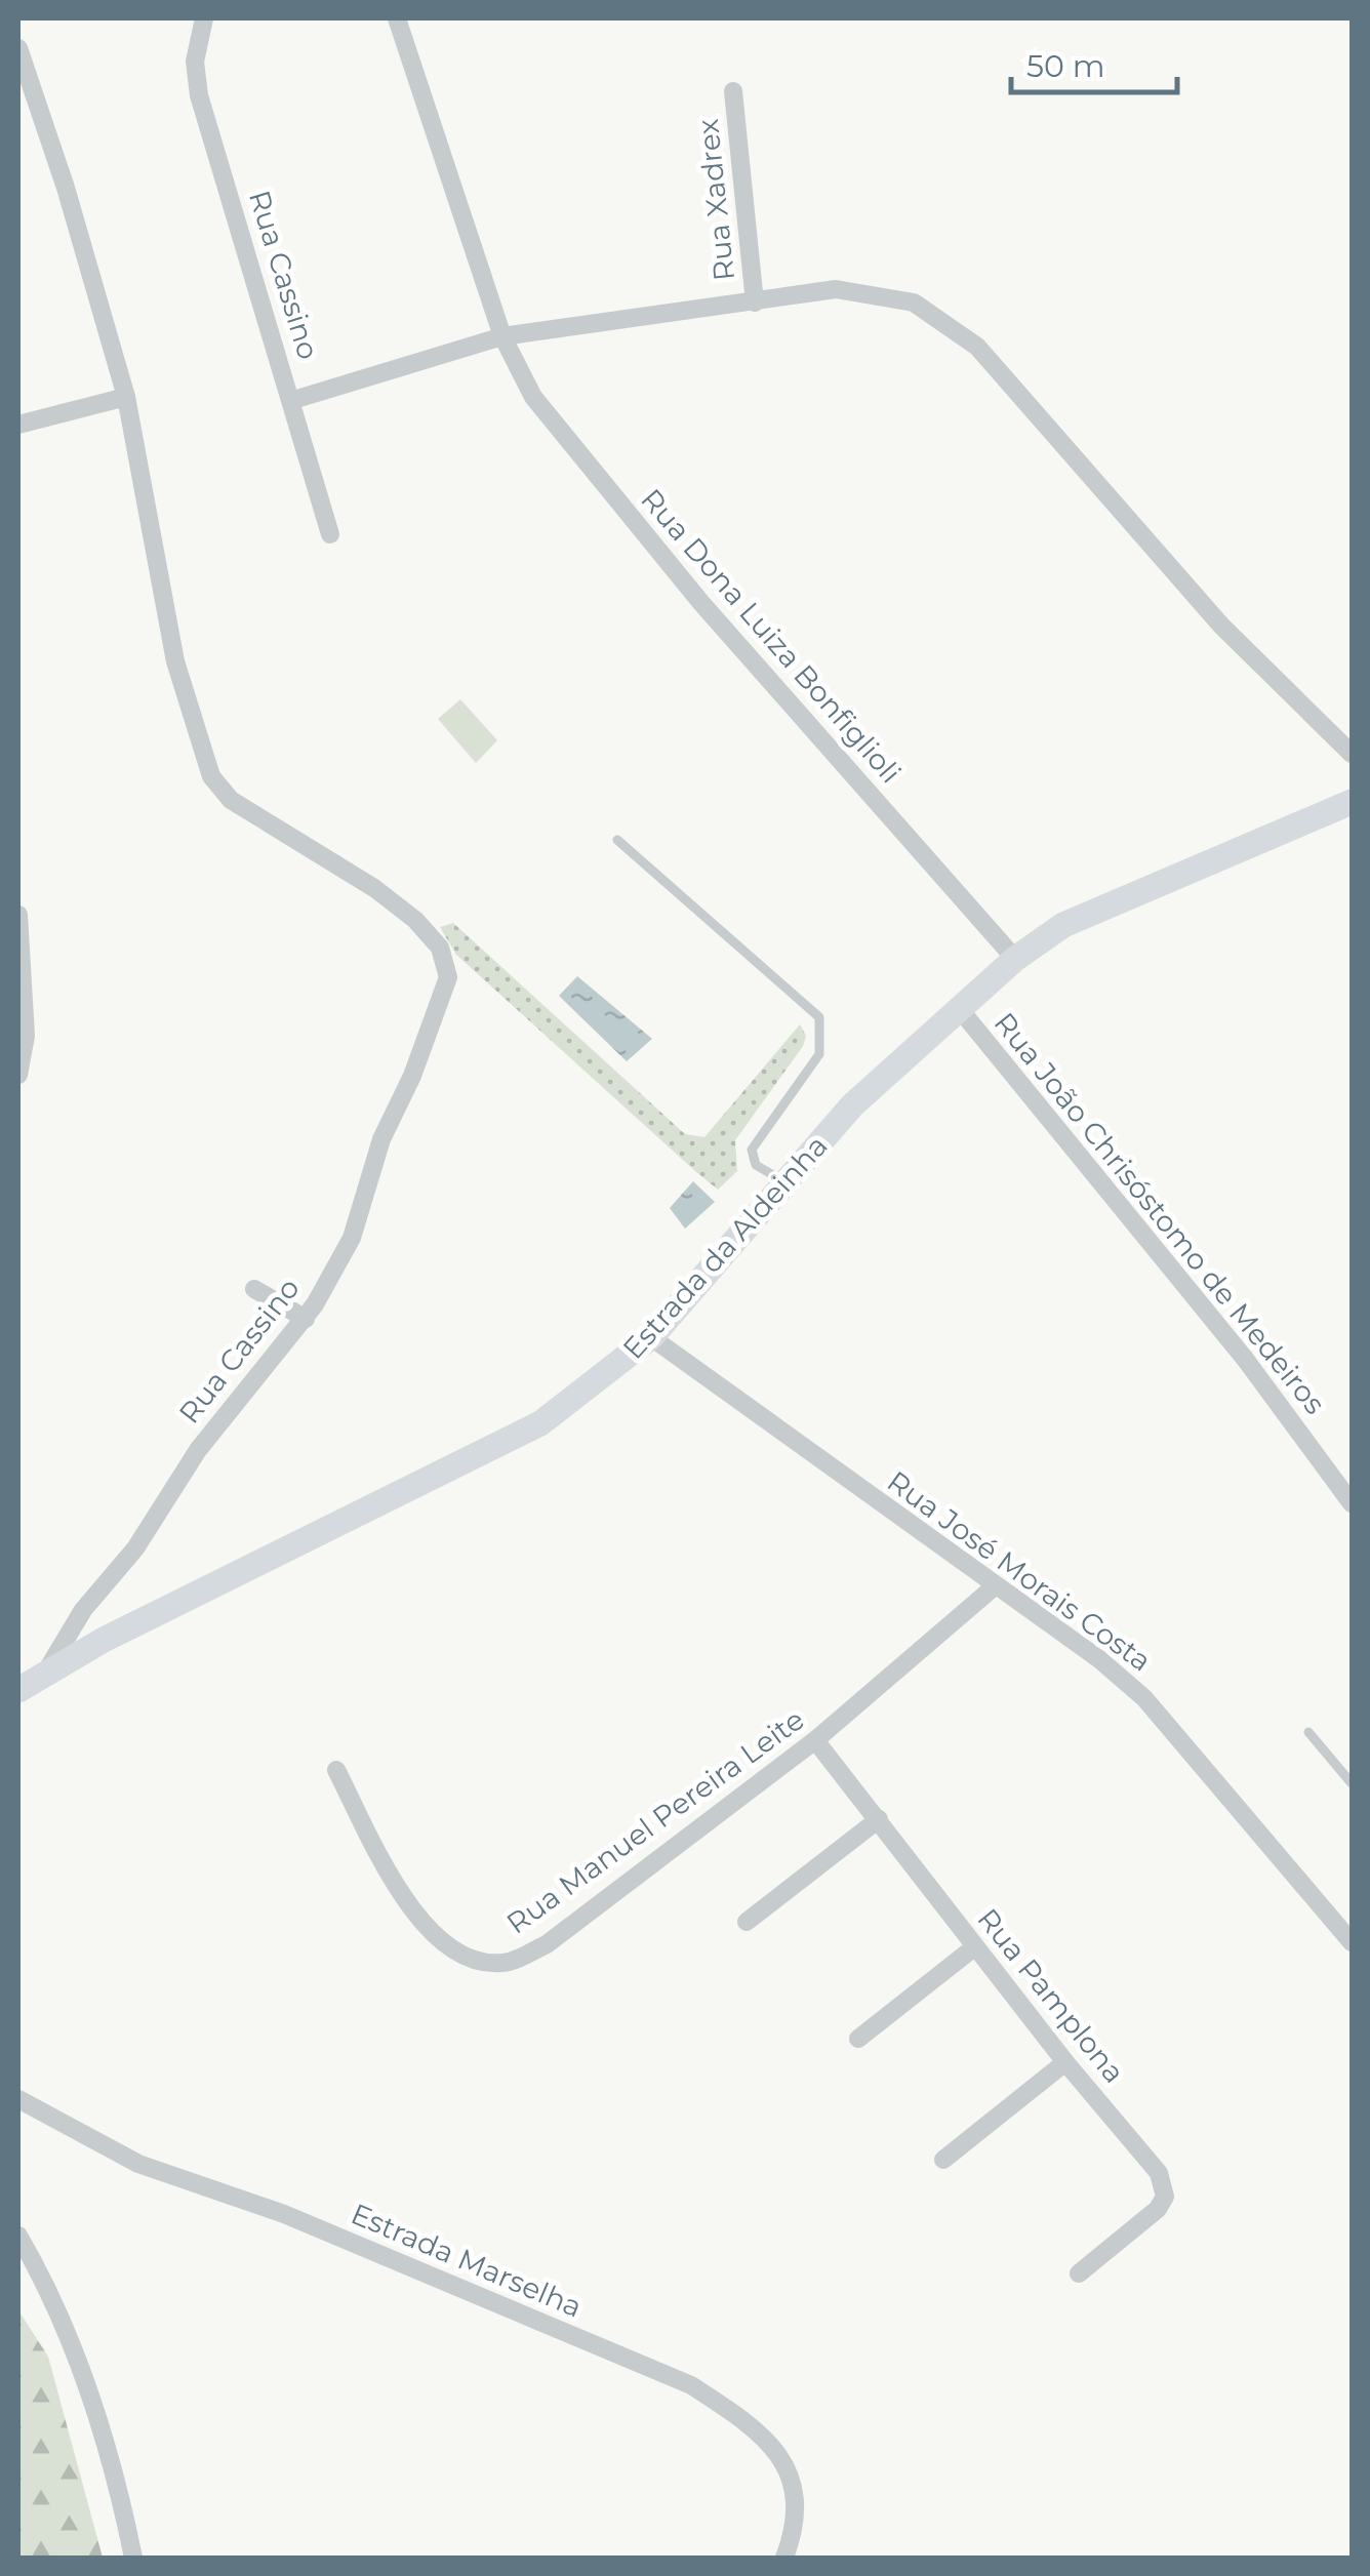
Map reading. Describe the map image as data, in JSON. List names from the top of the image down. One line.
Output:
{"streets":{"street":["Rua Xadrex","Rua Cassino","Rua Dona Luiza Bonfiglioli","Rua João Chrisóstomo de Medeiros","Estrada da Aldeinha","Rua José Morais Costa","Rua Manuel Pereira Leite","Rua Pamplona","Estrada Marselha"]},"crossings":[["Rua Cassino","Estrada da Aldeinha"],["Rua Dona Luiza Bonfiglioli","Estrada da Aldeinha"],["Rua João Chrisóstomo de Medeiros","Estrada da Aldeinha"],["Estrada da Aldeinha","Rua José Morais Costa"],["Rua José Morais Costa","Rua Manuel Pereira Leite"],["Rua Manuel Pereira Leite","Rua Pamplona"]],"scale_bar":"50 m"}
